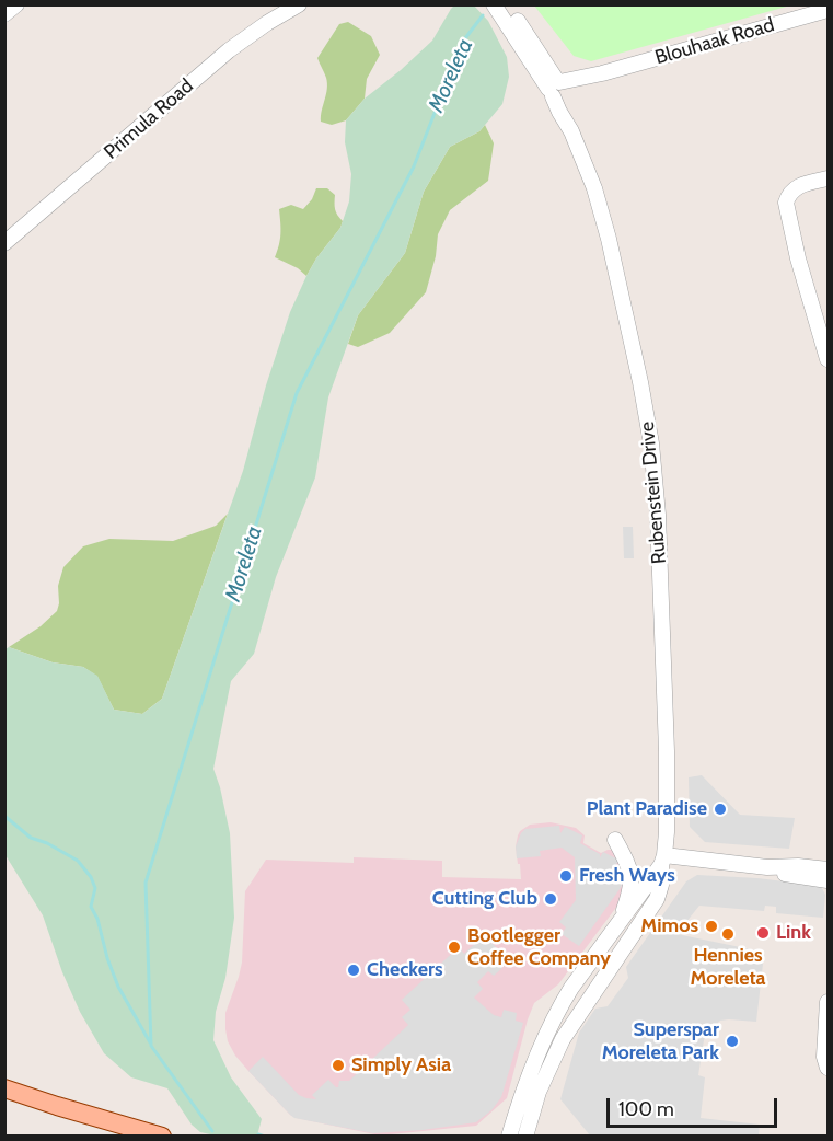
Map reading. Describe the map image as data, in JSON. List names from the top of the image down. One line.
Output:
{"streets":{"street":["Blouhaak Road","Primula Road","Rubenstein Drive"]},"crossings":[["Blouhaak Road","Rubenstein Drive"]],"water":["Moreleta"],"places":["Plant Paradise","Fresh Ways","Cutting Club","Mimos","Link","Hennies Moreleta","Bootlegger Coffee Company","Checkers","Superspar Moreleta Park","Simply Asia"],"scale_bar":"100 m"}
